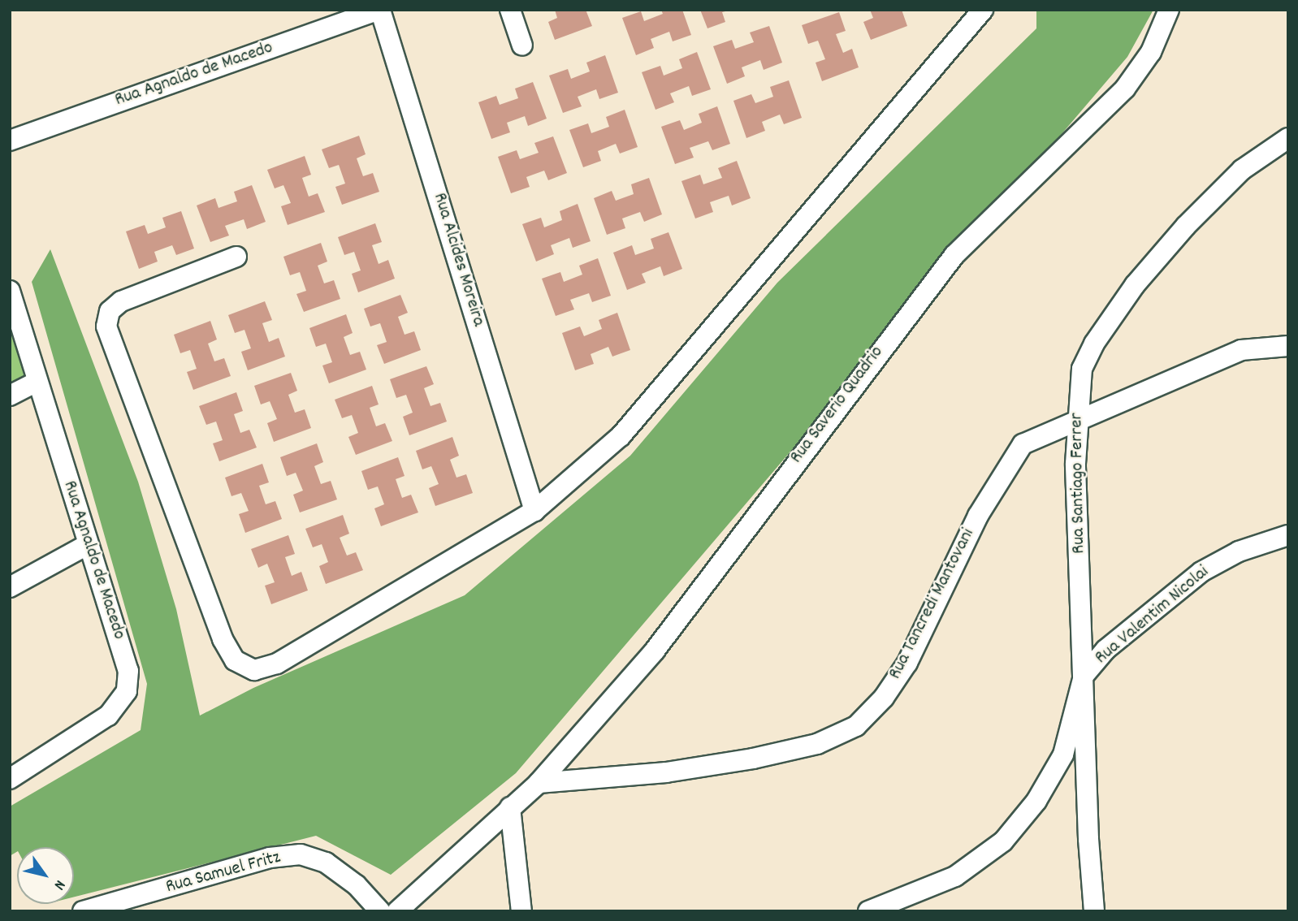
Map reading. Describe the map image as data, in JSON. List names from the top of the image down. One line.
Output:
{"streets":{"street":["Rua Agnaldo de Macedo","Rua Alcides Moreira","Rua Saverio Quadrio","Rua Santiago Ferrer","Rua Tancredi Mantovani","Rua Valentim Nicolai","Rua Samuel Fritz"]},"crossings":[["Rua Agnaldo de Macedo","Rua Alcides Moreira"],["Rua Saverio Quadrio","Rua Tancredi Mantovani"],["Rua Santiago Ferrer","Rua Tancredi Mantovani"],["Rua Santiago Ferrer","Rua Valentim Nicolai"]],"north":"bottom right"}
